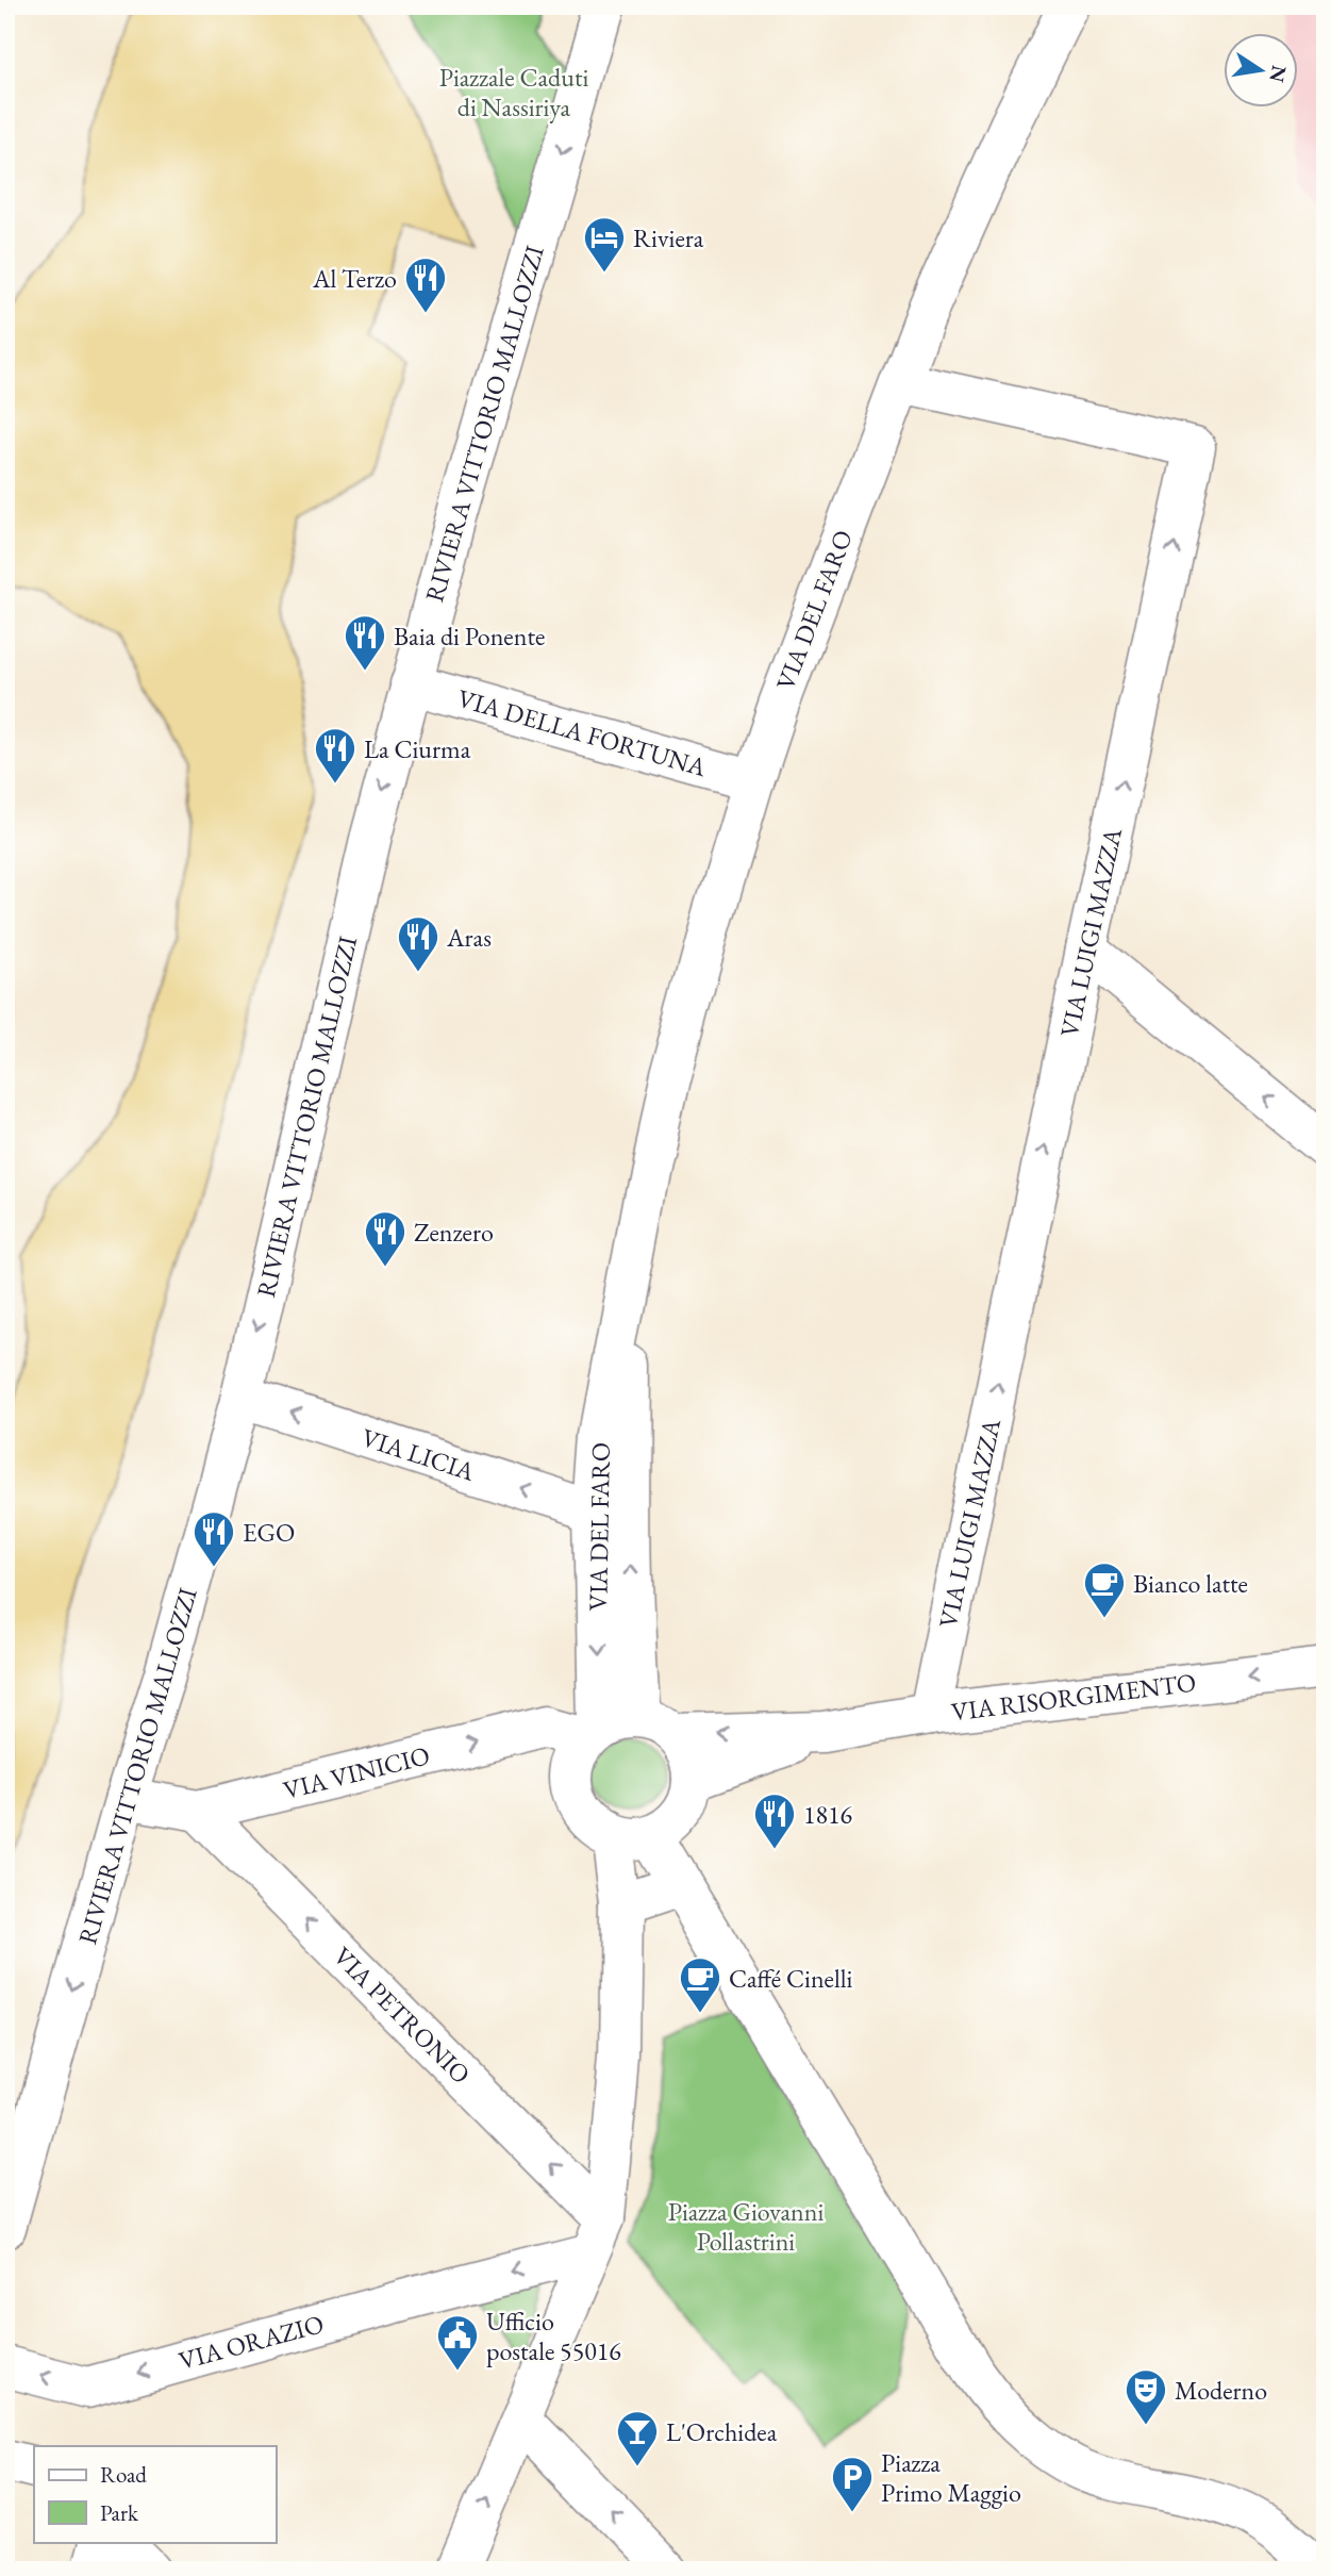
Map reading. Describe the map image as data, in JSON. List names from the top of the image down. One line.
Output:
{"streets":{"street":["RIVIERA VITTORIO MALLOZZI","VIA DEL FARO","VIA DELLA FORTUNA","VIA LUIGI MAZZA","VIA LICIA","VIA RISORGIMENTO","VIA VINICIO","VIA PETRONIO","VIA ORAZIO"]},"crossings":[["RIVIERA VITTORIO MALLOZZI","VIA DELLA FORTUNA"],["RIVIERA VITTORIO MALLOZZI","VIA LICIA"],["RIVIERA VITTORIO MALLOZZI","VIA VINICIO"],["VIA DEL FARO","VIA DELLA FORTUNA"],["VIA DEL FARO","VIA LUIGI MAZZA"],["VIA DEL FARO","VIA LICIA"],["VIA DEL FARO","VIA RISORGIMENTO"],["VIA DEL FARO","VIA VINICIO"],["VIA LUIGI MAZZA","VIA RISORGIMENTO"],["VIA RISORGIMENTO","VIA VINICIO"],["VIA VINICIO","VIA PETRONIO"],["VIA PETRONIO","VIA ORAZIO"]],"one_way":["RIVIERA VITTORIO MALLOZZI","VIA LUIGI MAZZA","VIA LICIA","VIA RISORGIMENTO","VIA VINICIO","VIA ORAZIO"],"parks":["Piazzale Caduti di Nassiriya","Piazza Giovanni Pollastrini"],"places":{"hotel":["Riviera"],"restaurant":["Al Terzo","Baia di Ponente","La Ciurma","Aras","Zenzero","EGO","1816"],"cafe":["Bianco latte","Caffé Cinelli"],"public building":["Ufficio postale 55016"],"theatre":["Moderno"],"bar":["L'Orchidea"],"parking":["Piazza Primo Maggio"]},"legend":["Road","Park"],"north":"right"}
